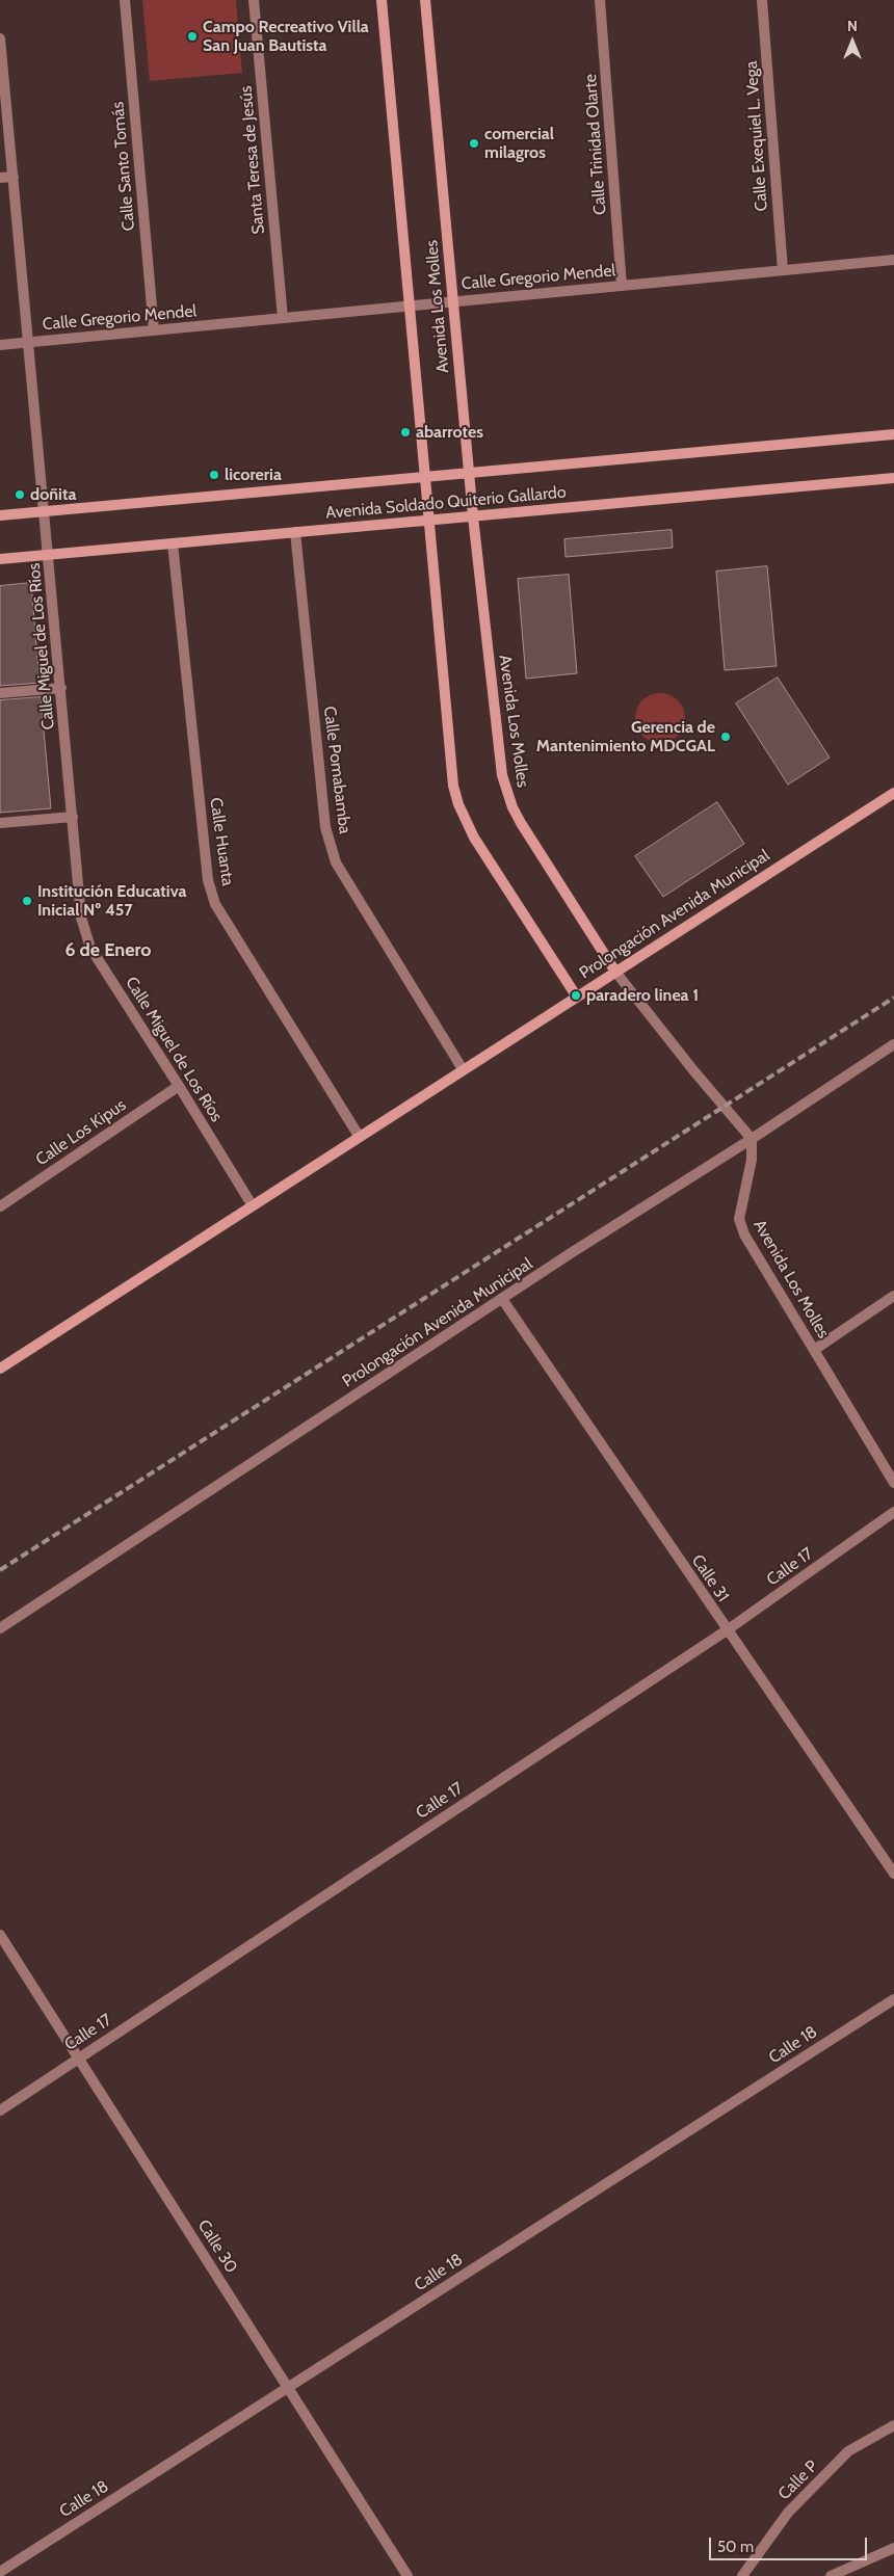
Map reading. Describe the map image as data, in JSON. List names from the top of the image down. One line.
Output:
{"streets":{"street":["Calle Exequiel L. Vega","Calle Trinidad Olarte","Santa Teresa de Jesús","Calle Santo Tomás","Calle Gregorio Mendel","Avenida Los Molles","Avenida Soldado Quiterio Gallardo","Calle Miguel de Los Ríos","Calle Pomabamba","Calle Huanta","Prolongación Avenida Municipal","Calle Los Kipus","Calle 17","Calle 31","Calle 18","Calle 30","Calle P"]},"crossings":[["Calle Exequiel L. Vega","Calle Gregorio Mendel"],["Calle Trinidad Olarte","Calle Gregorio Mendel"],["Santa Teresa de Jesús","Calle Gregorio Mendel"],["Calle Santo Tomás","Calle Gregorio Mendel"],["Calle Gregorio Mendel","Avenida Los Molles"],["Calle Gregorio Mendel","Calle Miguel de Los Ríos"],["Avenida Los Molles","Avenida Soldado Quiterio Gallardo"],["Avenida Los Molles","Prolongación Avenida Municipal"],["Avenida Soldado Quiterio Gallardo","Calle Miguel de Los Ríos"],["Avenida Soldado Quiterio Gallardo","Calle Pomabamba"],["Avenida Soldado Quiterio Gallardo","Calle Huanta"],["Calle Miguel de Los Ríos","Prolongación Avenida Municipal"],["Calle Miguel de Los Ríos","Calle Los Kipus"],["Calle Pomabamba","Prolongación Avenida Municipal"],["Calle Huanta","Prolongación Avenida Municipal"],["Prolongación Avenida Municipal","Calle 31"],["Calle 17","Calle 31"],["Calle 17","Calle 30"],["Calle 18","Calle 30"]],"districts":["6 de Enero"],"places":["Campo Recreativo Villa San Juan Bautista","comercial milagros","abarrotes","licoreria","doñita","Gerencia de Mantenimiento MDCGAL","Institución Educativa Inicial Nº 457","paradero linea 1"],"scale_bar":"50 m","north":"top"}
